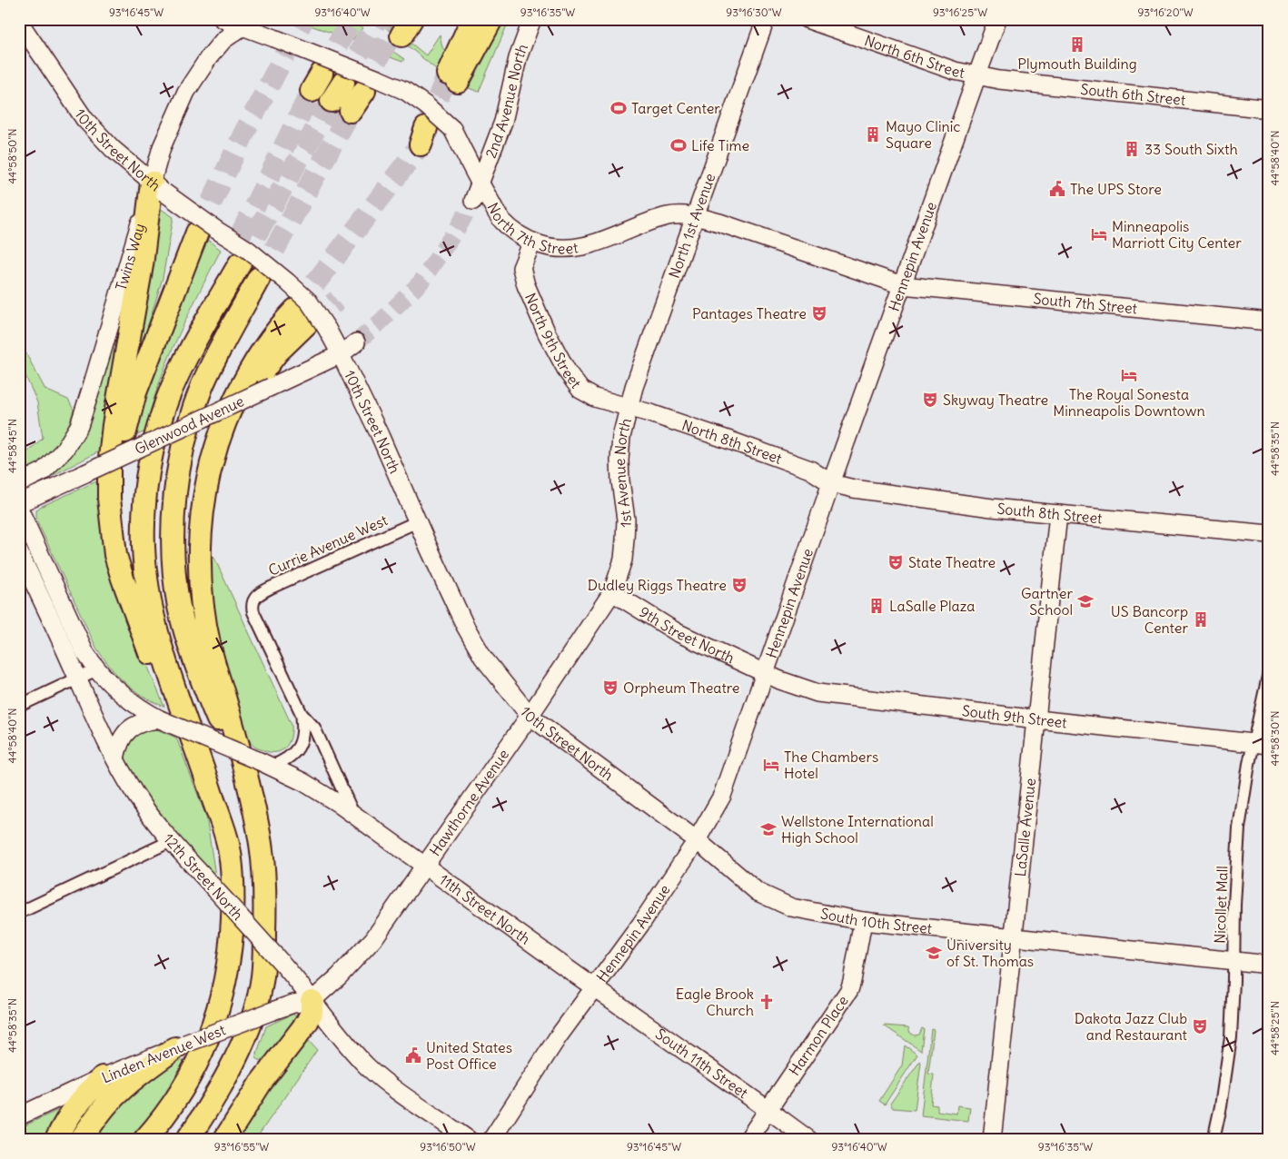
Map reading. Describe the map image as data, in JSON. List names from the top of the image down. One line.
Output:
{"streets":{"street":["North 6th Street","South 6th Street","2nd Avenue North","10th Street North","North 7th Street","North 1st Avenue","Hennepin Avenue","Twins Way","South 7th Street","North 9th Street","Glenwood Avenue","North 8th Street","1st Avenue North","South 8th Street","Currie Avenue West","9th Street North","South 9th Street","Hawthorne Avenue","LaSalle Avenue","12th Street North","Nicollet Mall","11th Street North","South 10th Street","Harmon Place","Linden Avenue West","South 11th Street"]},"crossings":[["North 6th Street","South 6th Street"],["North 6th Street","Hennepin Avenue"],["2nd Avenue North","North 7th Street"],["10th Street North","Hennepin Avenue"],["10th Street North","Twins Way"],["10th Street North","Glenwood Avenue"],["10th Street North","Currie Avenue West"],["10th Street North","Hawthorne Avenue"],["10th Street North","South 10th Street"],["North 7th Street","North 1st Avenue"],["North 7th Street","Hennepin Avenue"],["North 7th Street","Twins Way"],["North 7th Street","South 7th Street"],["North 7th Street","North 9th Street"],["North 1st Avenue","North 9th Street"],["North 1st Avenue","North 8th Street"],["North 1st Avenue","1st Avenue North"],["Hennepin Avenue","South 7th Street"],["Hennepin Avenue","North 8th Street"],["Hennepin Avenue","South 8th Street"],["Hennepin Avenue","9th Street North"],["Hennepin Avenue","South 9th Street"],["Hennepin Avenue","11th Street North"],["Hennepin Avenue","South 10th Street"],["Hennepin Avenue","South 11th Street"],["North 9th Street","North 8th Street"],["North 9th Street","1st Avenue North"],["North 8th Street","1st Avenue North"],["North 8th Street","South 8th Street"],["1st Avenue North","9th Street North"],["1st Avenue North","Hawthorne Avenue"],["South 8th Street","LaSalle Avenue"],["Currie Avenue West","11th Street North"],["9th Street North","South 9th Street"],["9th Street North","Hawthorne Avenue"],["South 9th Street","LaSalle Avenue"],["South 9th Street","Nicollet Mall"],["Hawthorne Avenue","12th Street North"],["Hawthorne Avenue","11th Street North"],["Hawthorne Avenue","Linden Avenue West"],["LaSalle Avenue","South 10th Street"],["12th Street North","Linden Avenue West"],["Nicollet Mall","South 10th Street"],["11th Street North","South 11th Street"],["South 10th Street","Harmon Place"],["Harmon Place","South 11th Street"]],"places":{"building":["Plymouth Building","Mayo Clinic Square","33 South Sixth","LaSalle Plaza","US Bancorp Center"],"sports":["Target Center","Life Time"],"public building":["The UPS Store","United States Post Office"],"hotel":["Minneapolis Marriott City Center","The Royal Sonesta Minneapolis Downtown","The Chambers Hotel"],"theatre":["Pantages Theatre","Skyway Theatre","State Theatre","Dudley Riggs Theatre","Orpheum Theatre","Dakota Jazz Club and Restaurant"],"school or university":["Gartner School","Wellstone International High School","University of St. Thomas"],"church":["Eagle Brook Church"]},"coordinates":["93°16'45\"W","93°16'40\"W","93°16'35\"W","93°16'30\"W","93°16'25\"W","93°16'20\"W","44°58'50\"N","44°58'40\"N","44°58'45\"N","44°58'35\"N","44°58'30\"N","44°58'25\"N","93°16'55\"W","93°16'50\"W"]}
